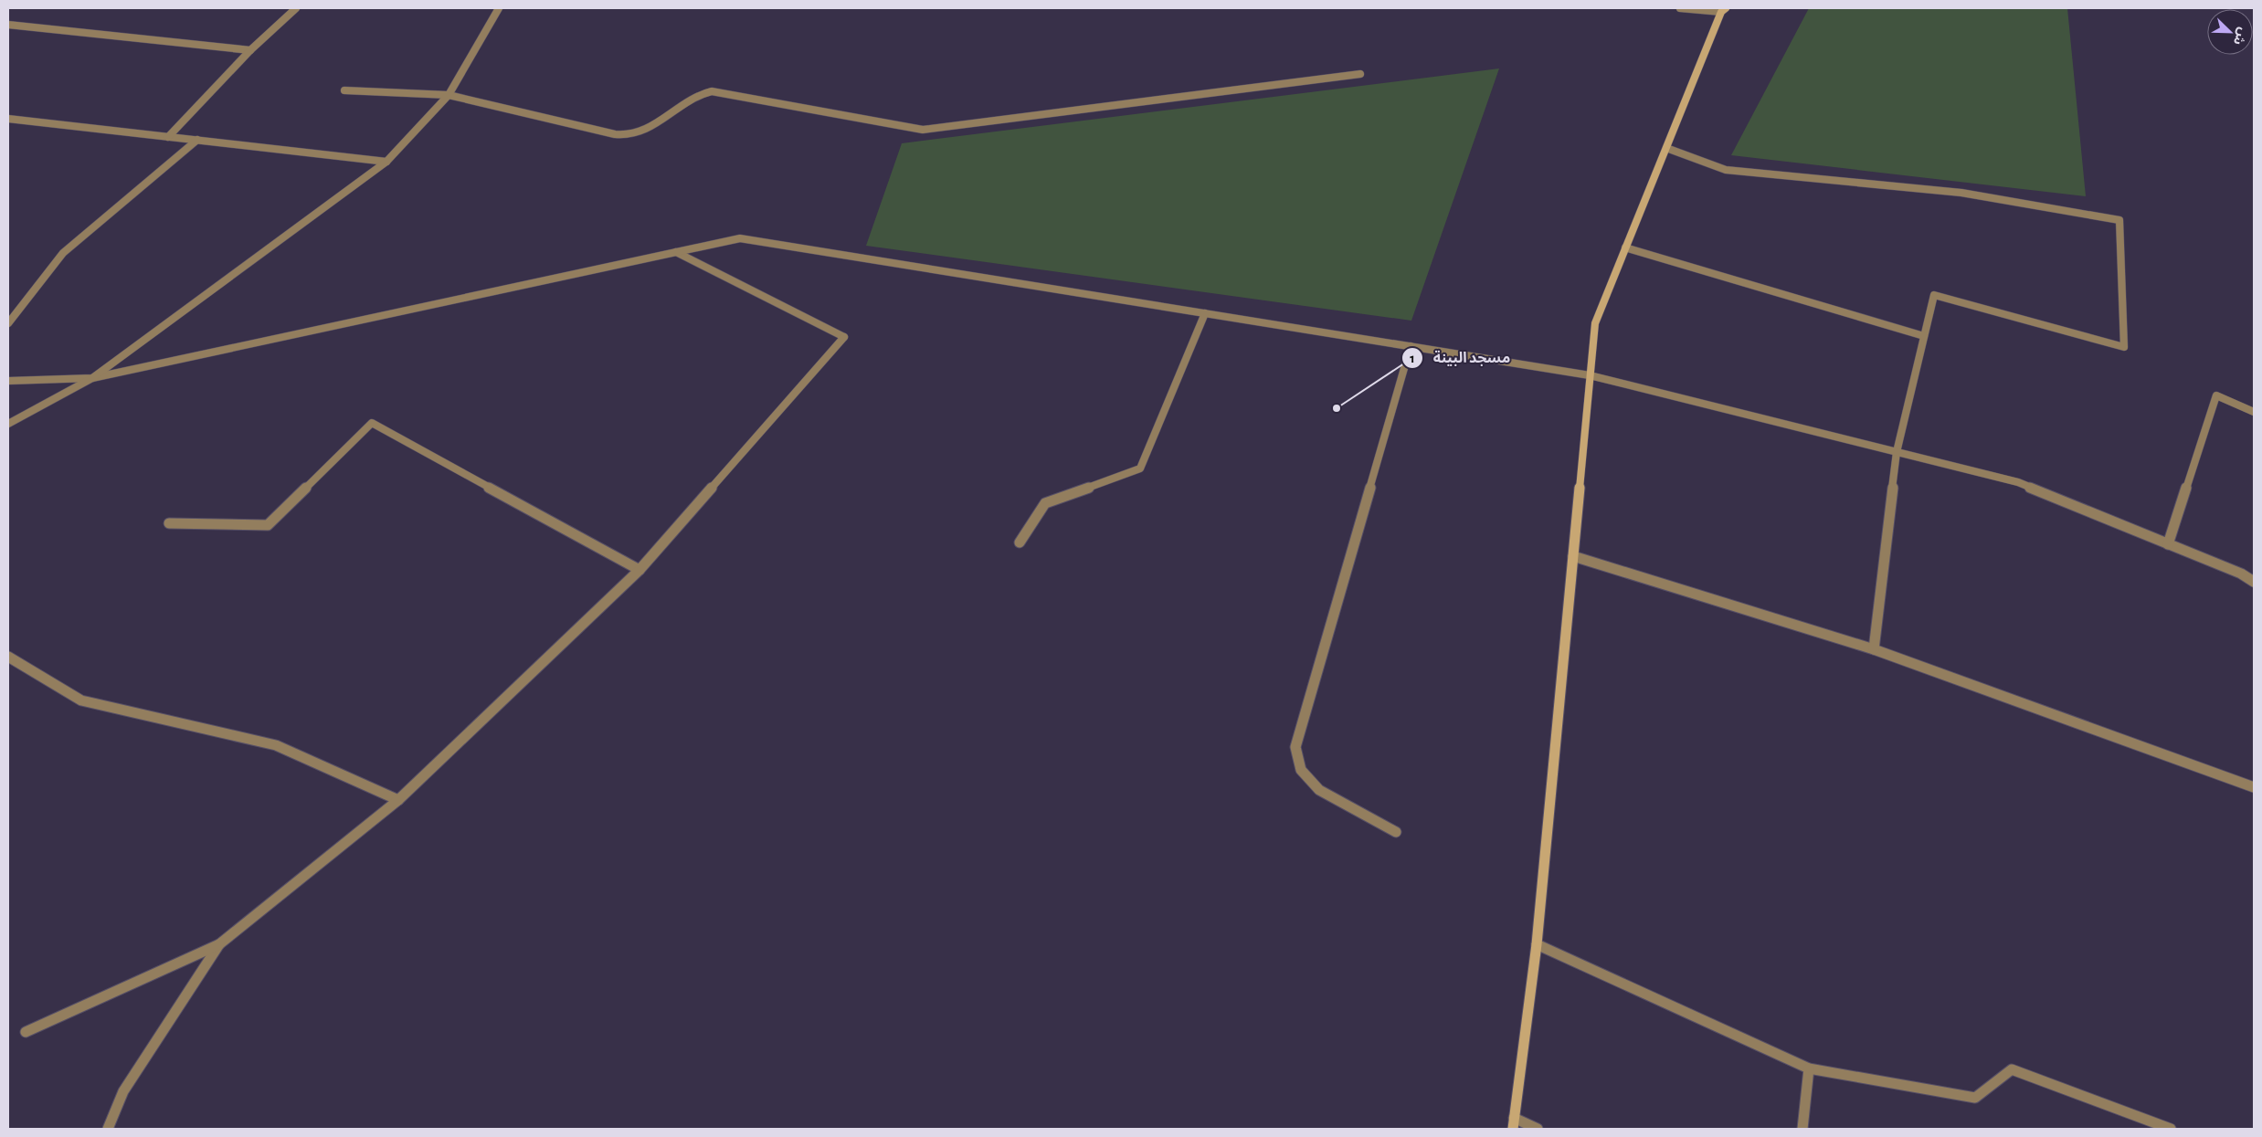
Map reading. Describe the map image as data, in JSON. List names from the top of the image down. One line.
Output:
{"places":["مسجد البينة"],"north":"bottom right"}
